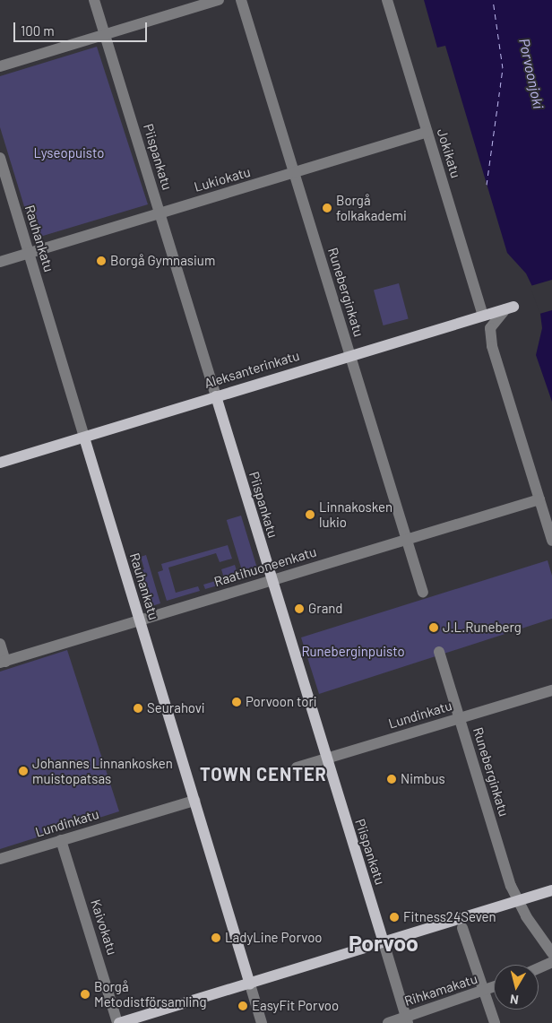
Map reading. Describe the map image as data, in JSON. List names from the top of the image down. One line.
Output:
{"streets":{"main road":["Piispankatu","Rauhankatu","Aleksanterinkatu"],"street":["Jokikatu","Lukiokatu","Runeberginkatu","Raatihuoneenkatu","Lundinkatu","Kaivokatu","Rihkamakatu"]},"crossings":[["Jokikatu","Lukiokatu"],["Jokikatu","Aleksanterinkatu"],["Piispankatu","Lukiokatu"],["Piispankatu","Aleksanterinkatu"],["Piispankatu","Raatihuoneenkatu"],["Piispankatu","Lundinkatu"],["Piispankatu","Rihkamakatu"],["Lukiokatu","Rauhankatu"],["Lukiokatu","Runeberginkatu"],["Rauhankatu","Aleksanterinkatu"],["Rauhankatu","Raatihuoneenkatu"],["Rauhankatu","Lundinkatu"],["Runeberginkatu","Aleksanterinkatu"],["Runeberginkatu","Raatihuoneenkatu"],["Runeberginkatu","Lundinkatu"],["Lundinkatu","Kaivokatu"]],"districts":["TOWN CENTER","Porvoo"],"water":["Porvoonjoki"],"parks":["Lyseopuisto","Runeberginpuisto"],"places":["Borgå folkakademi","Borgå Gymnasium","Linnakosken lukio","Grand","J.L.Runeberg","Porvoon tori","Seurahovi","Johannes Linnankosken muistopatsas","Nimbus","Fitness24Seven","LadyLine Porvoo","Borgå Metodistförsamling","EasyFit Porvoo"],"scale_bar":"100 m","north":"bottom"}
